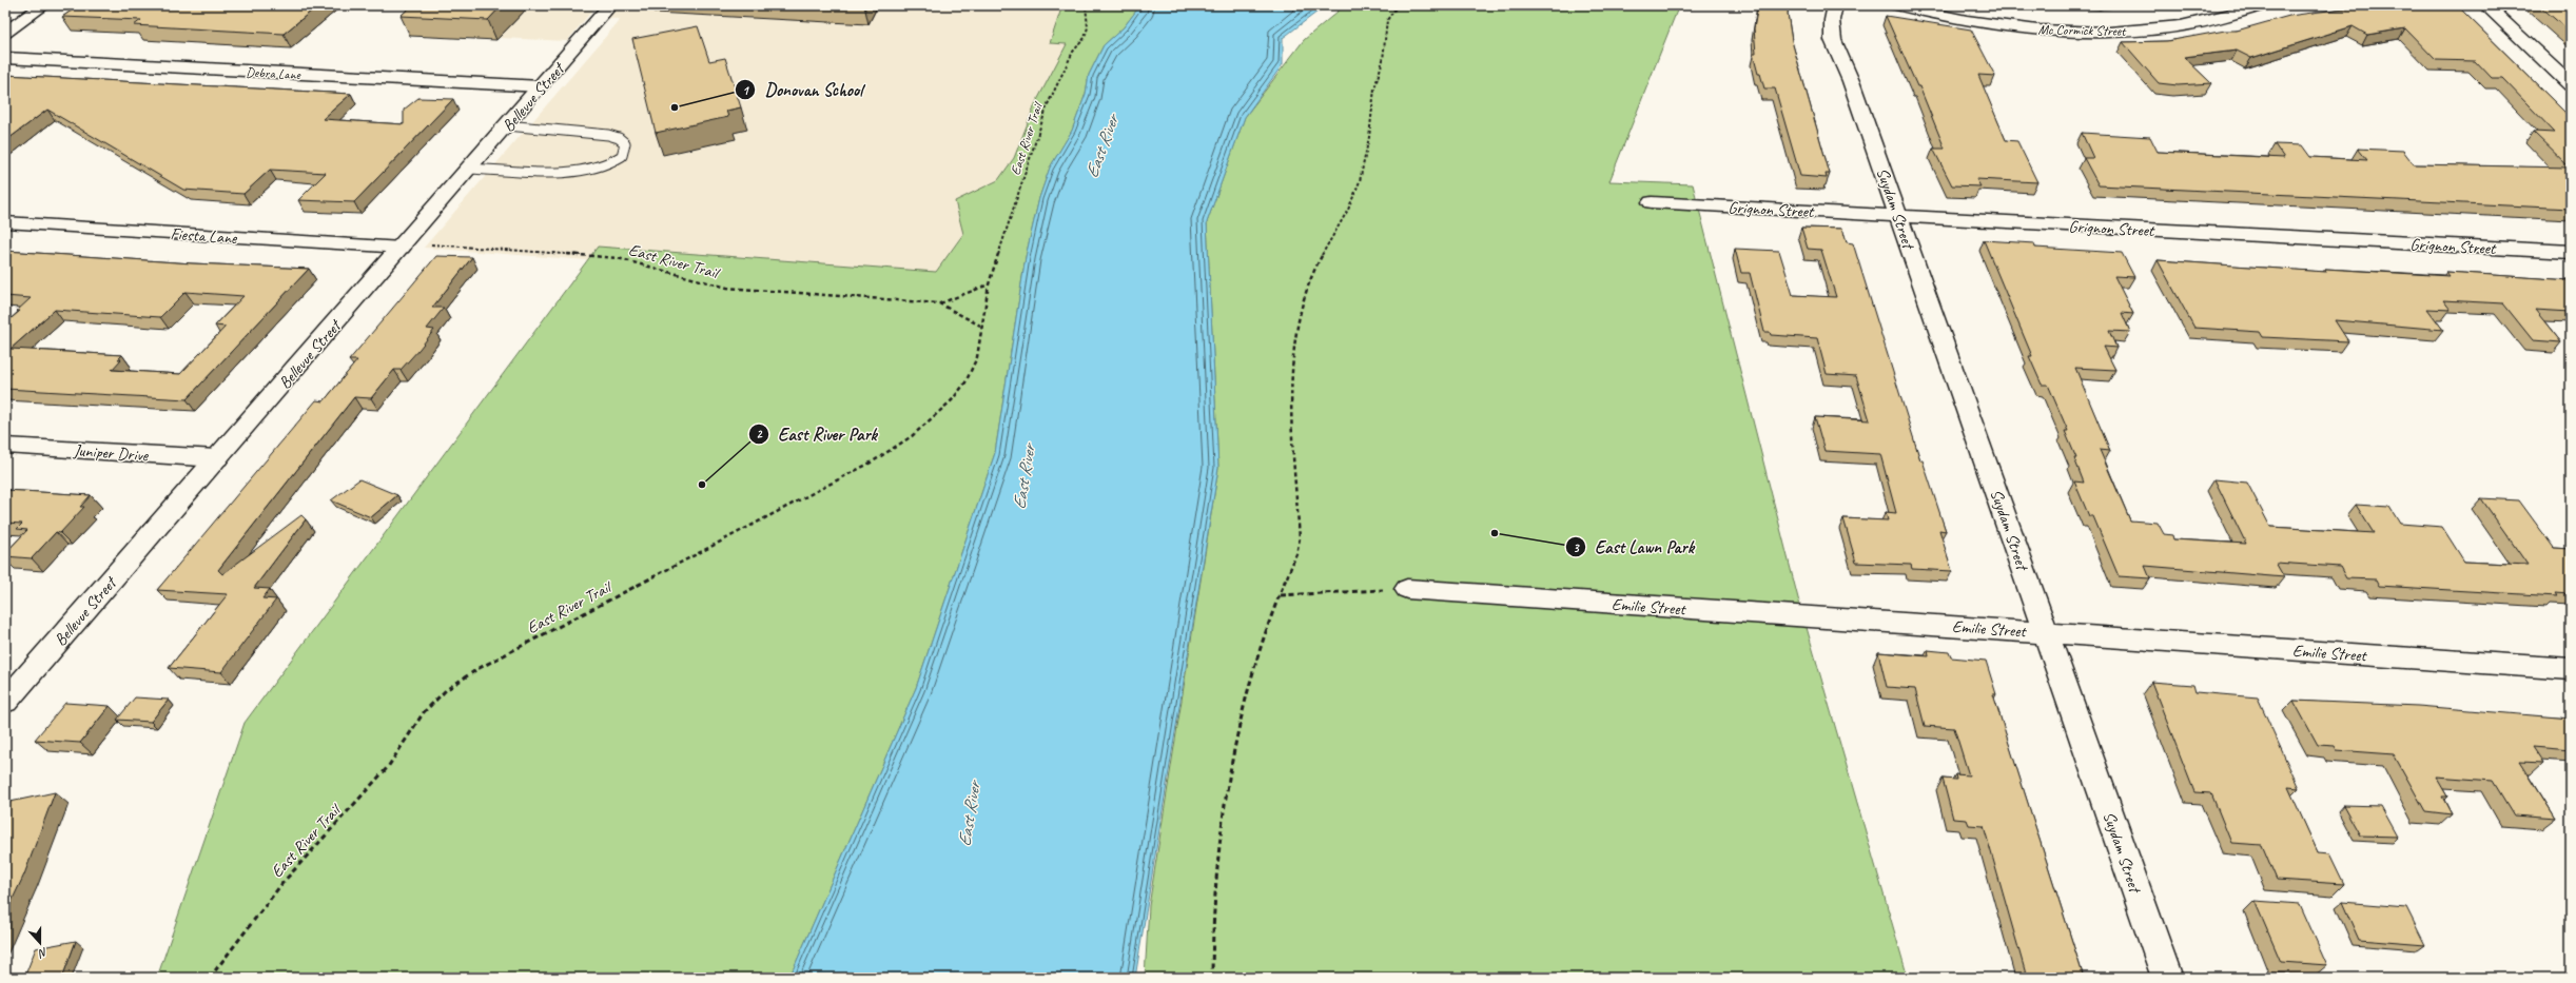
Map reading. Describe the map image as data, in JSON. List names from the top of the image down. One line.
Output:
{"streets":{"street":["Mc Cormick Street","Debra Lane","Bellevue Street","Suydam Street","Grignon Street","Fiesta Lane","Juniper Drive","Emilie Street"],"path":["East River Trail"]},"crossings":[["Debra Lane","Bellevue Street"],["Bellevue Street","East River Trail"],["Bellevue Street","Fiesta Lane"],["Bellevue Street","Juniper Drive"],["East River Trail","Fiesta Lane"],["Suydam Street","Grignon Street"],["Suydam Street","Emilie Street"]],"water":["East River"],"places":["Donovan School","East River Park","East Lawn Park"],"north":"bottom"}
